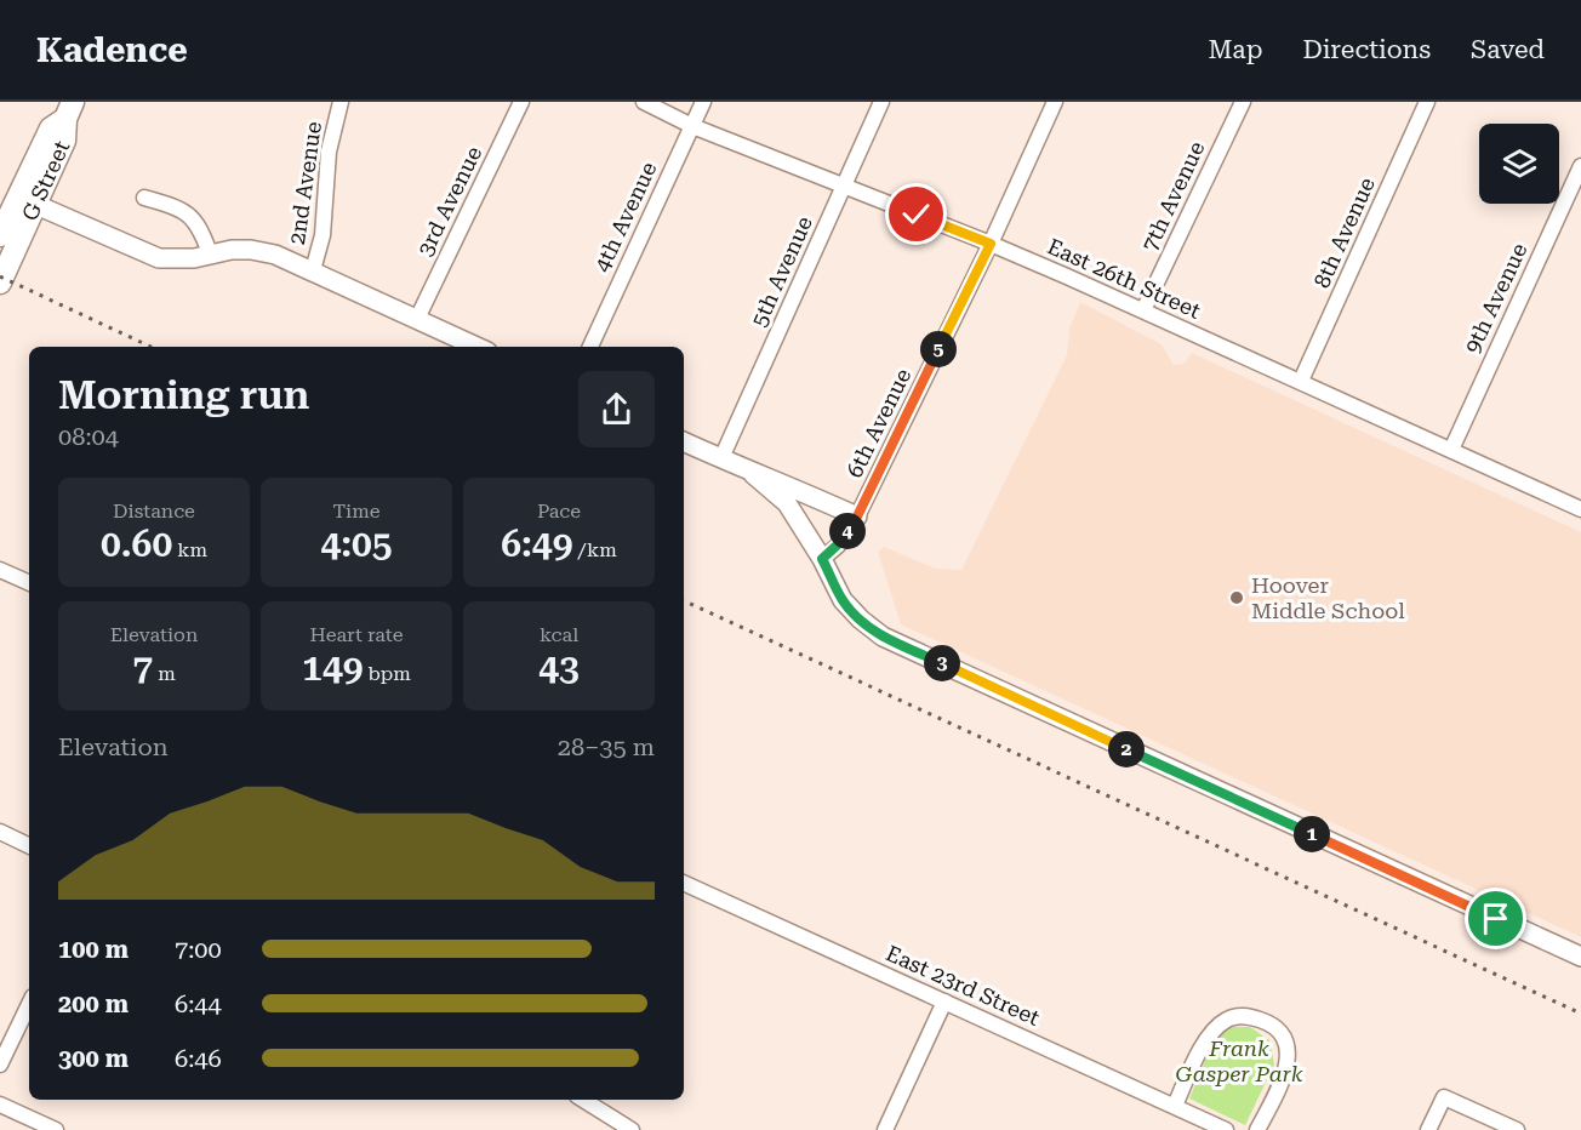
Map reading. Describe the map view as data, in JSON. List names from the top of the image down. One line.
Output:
{"streets":{"main road":["G Street"],"street":["2nd Avenue","7th Avenue","3rd Avenue","4th Avenue","8th Avenue","5th Avenue","East 26th Street","9th Avenue","6th Avenue","East 23rd Street"]},"crossings":[["7th Avenue","East 26th Street"],["4th Avenue","East 26th Street"],["8th Avenue","East 26th Street"],["5th Avenue","East 26th Street"],["East 26th Street","9th Avenue"],["East 26th Street","6th Avenue"]],"parks":["Frank Gasper Park"],"places":["Hoover Middle School"],"page":{"header":"Kadence","nav":["Map","Directions","Saved"],"pins":["5","4","3","2","1"],"heading":["Morning run","08:04"],"stats":[["Distance","0.60 km"],["Time","4:05"],["Pace","6:49 /km"],["Elevation","7 m"],["Heart rate","149 bpm"],["kcal","43"]],"chart":["Elevation","28–35 m"],"list":[{"name":"100 m","note":"7:00"},{"name":"200 m","note":"6:44"},{"name":"300 m","note":"6:46"}]}}
